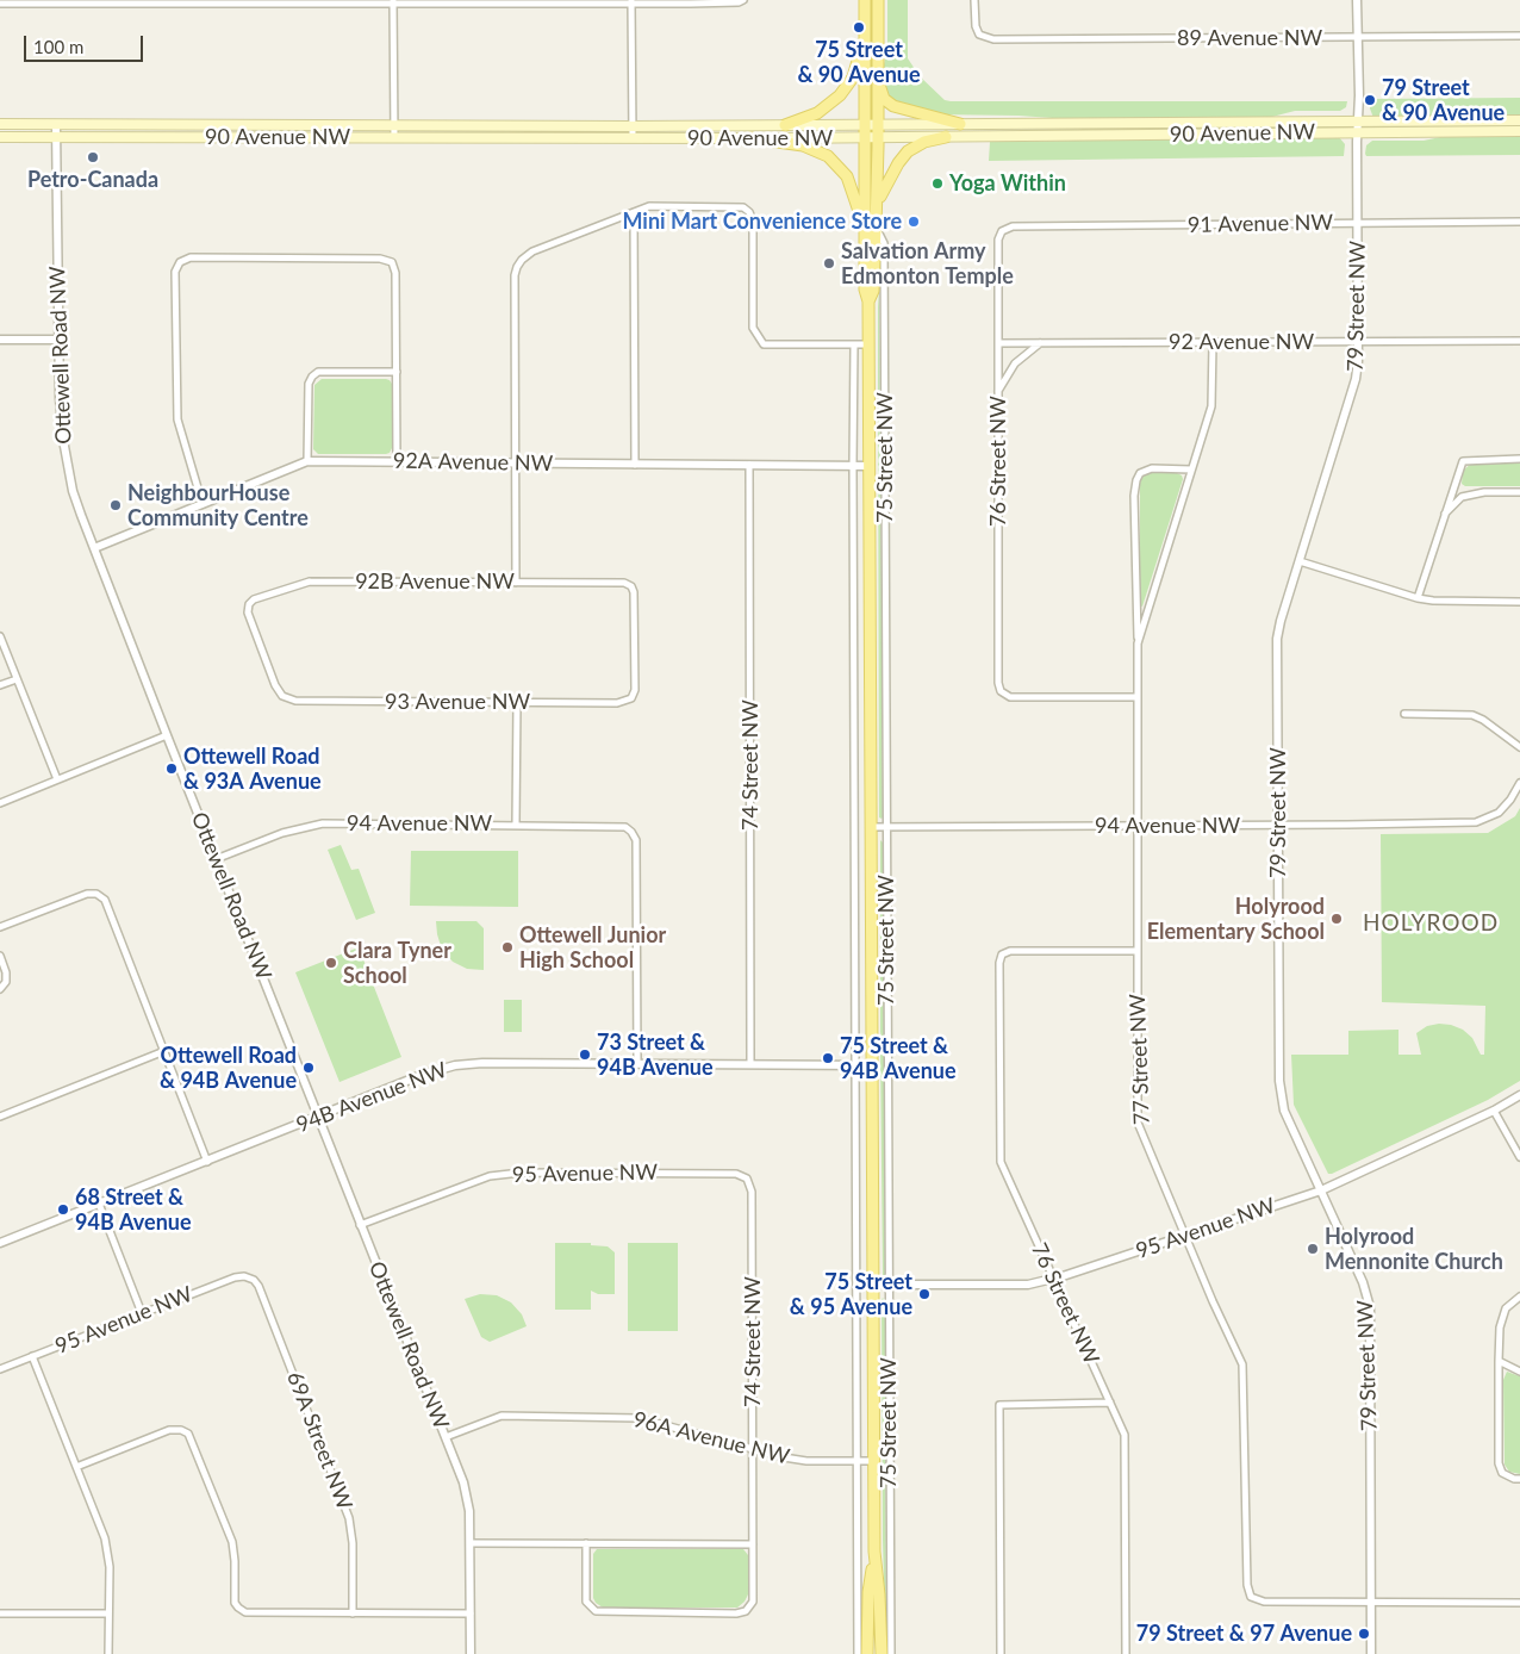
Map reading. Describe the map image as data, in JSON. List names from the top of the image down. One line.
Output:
{"streets":{"main road":["90 Avenue NW","75 Street NW"],"street":["89 Avenue NW","91 Avenue NW","79 Street NW","92 Avenue NW","Ottewell Road NW","76 Street NW","92A Avenue NW","92B Avenue NW","93 Avenue NW","74 Street NW","94 Avenue NW","77 Street NW","94B Avenue NW","95 Avenue NW","96A Avenue NW","69A Street NW"]},"crossings":[["89 Avenue NW","79 Street NW"],["90 Avenue NW","79 Street NW"],["90 Avenue NW","Ottewell Road NW"],["90 Avenue NW","75 Street NW"],["91 Avenue NW","79 Street NW"],["91 Avenue NW","76 Street NW"],["79 Street NW","92 Avenue NW"],["79 Street NW","94 Avenue NW"],["79 Street NW","77 Street NW"],["79 Street NW","95 Avenue NW"],["92 Avenue NW","76 Street NW"],["92 Avenue NW","77 Street NW"],["Ottewell Road NW","92A Avenue NW"],["Ottewell Road NW","94 Avenue NW"],["Ottewell Road NW","94B Avenue NW"],["Ottewell Road NW","95 Avenue NW"],["Ottewell Road NW","96A Avenue NW"],["75 Street NW","92A Avenue NW"],["75 Street NW","94 Avenue NW"],["75 Street NW","94B Avenue NW"],["75 Street NW","95 Avenue NW"],["75 Street NW","96A Avenue NW"],["76 Street NW","77 Street NW"],["76 Street NW","95 Avenue NW"],["92A Avenue NW","74 Street NW"],["92B Avenue NW","93 Avenue NW"],["74 Street NW","94B Avenue NW"],["74 Street NW","95 Avenue NW"],["74 Street NW","96A Avenue NW"],["94 Avenue NW","77 Street NW"],["94 Avenue NW","94B Avenue NW"],["77 Street NW","95 Avenue NW"],["95 Avenue NW","69A Street NW"]],"districts":["HOLYROOD"],"places":["75 Street & 90 Avenue","79 Street & 90 Avenue","Petro-Canada","Yoga Within","Mini Mart Convenience Store","Salvation Army Edmonton Temple","NeighbourHouse Community Centre","Ottewell Road & 93A Avenue","Holyrood Elementary School","Ottewell Junior High School","Clara Tyner School","73 Street & 94B Avenue","75 Street & 94B Avenue","Ottewell Road & 94B Avenue","68 Street & 94B Avenue","Holyrood Mennonite Church","75 Street & 95 Avenue","79 Street & 97 Avenue"],"scale_bar":"100 m"}
